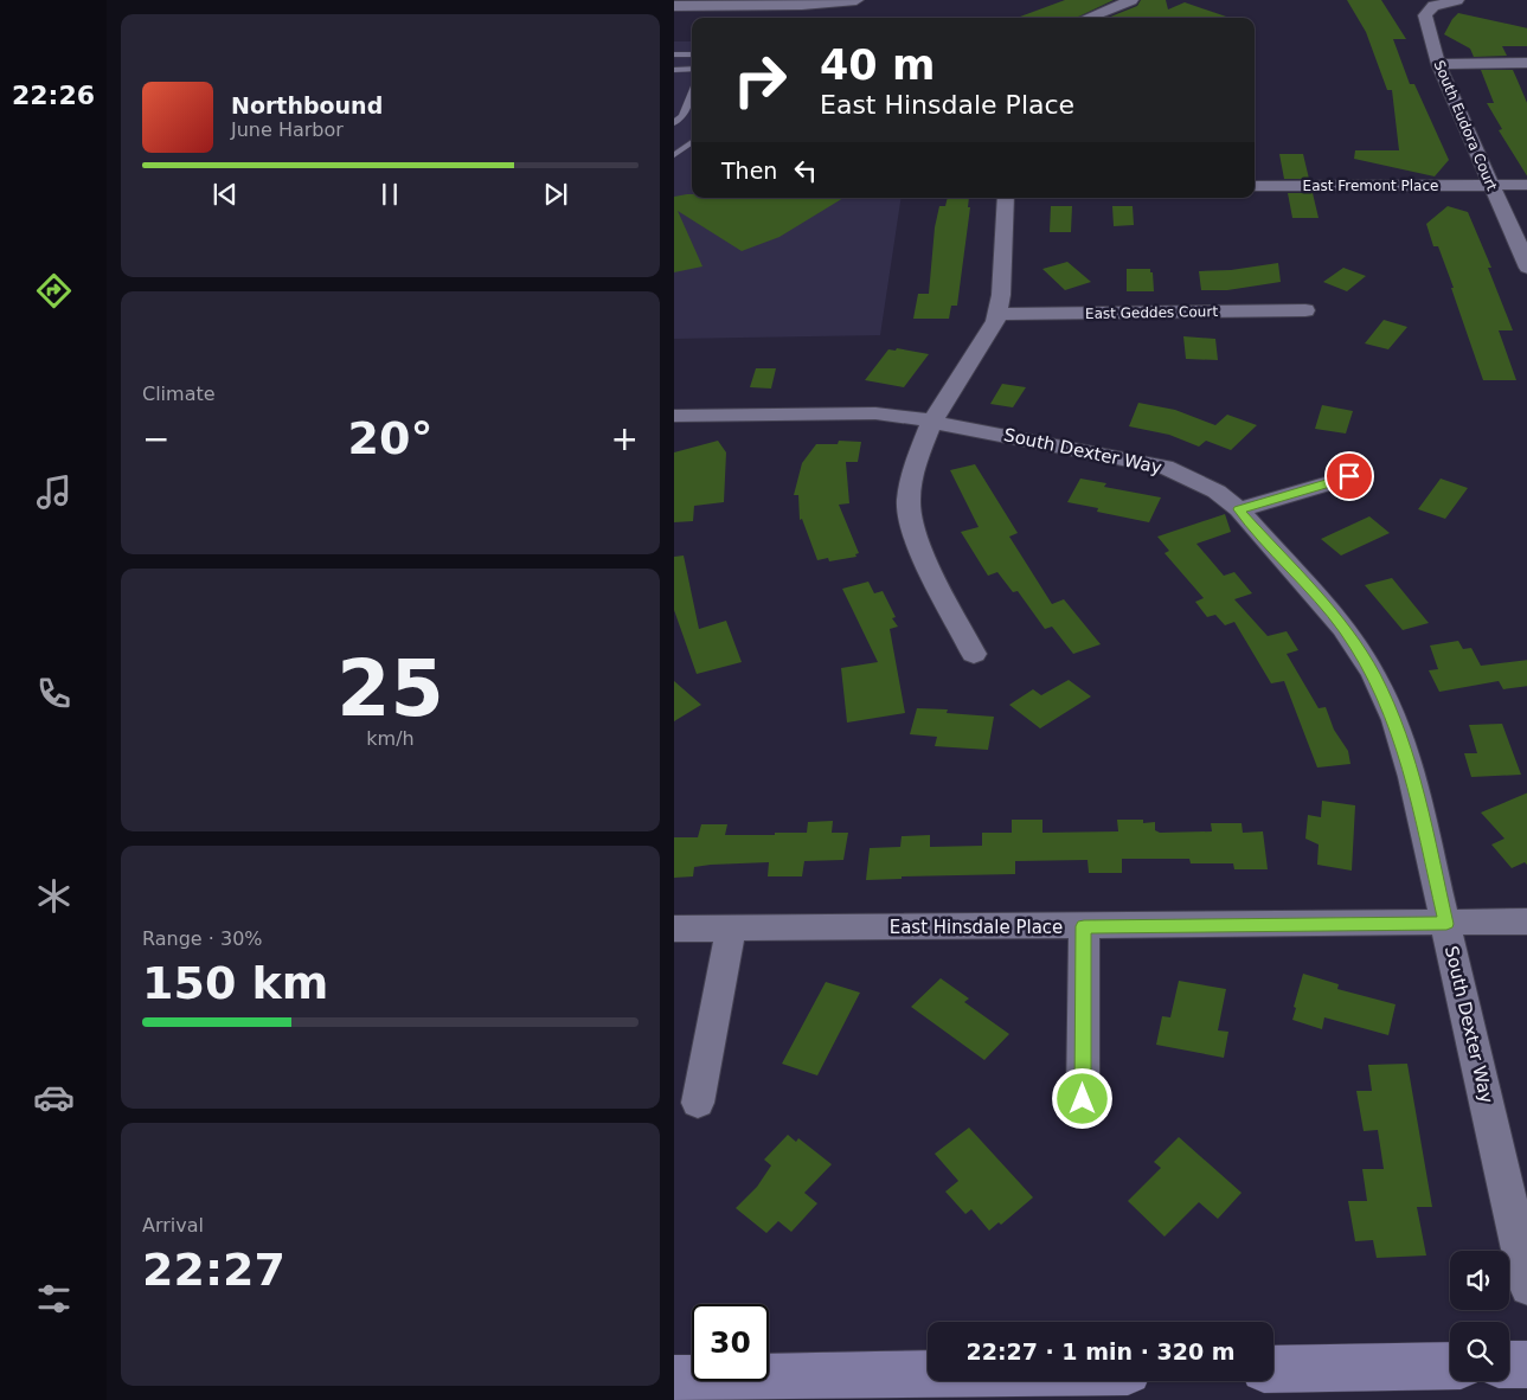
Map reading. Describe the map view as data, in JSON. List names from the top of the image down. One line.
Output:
{"streets":{"street":["South Eudora Court","East Fremont Place","East Geddes Court","South Dexter Way","East Hinsdale Place"]},"crossings":[["South Eudora Court","East Fremont Place"],["South Dexter Way","East Hinsdale Place"]],"page":{"tabs":"22:26","turn":["40 m","East Hinsdale Place"],"song":["Northbound","June Harbor"],"then":"Then","tile":["Climate",["25","km/h"],["Range · 30%","150 km"],["Arrival","22:27"]],"heat":["−","20°","+"],"limit":"30","trip":"22:27 · 1 min · 320 m"}}
